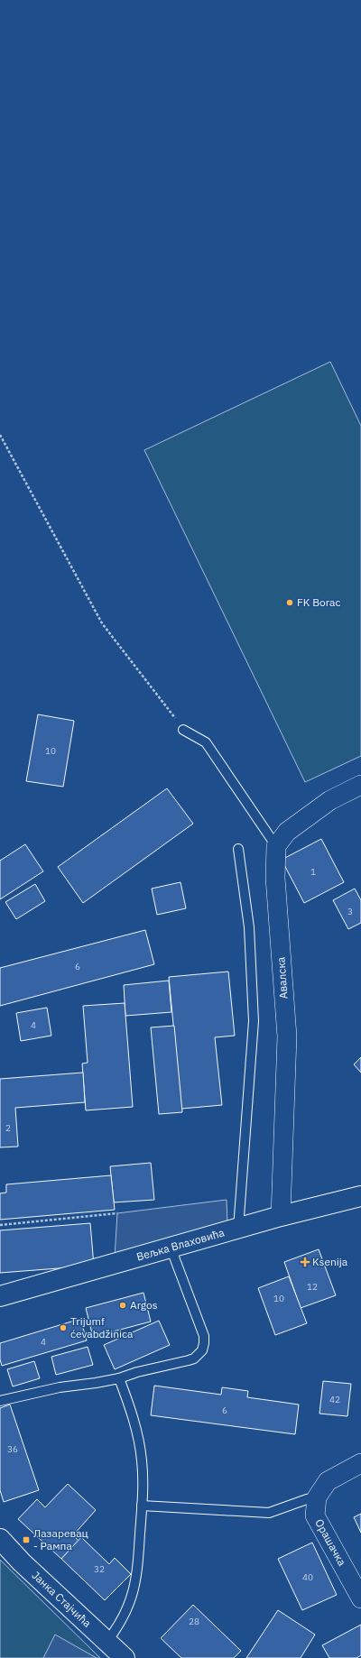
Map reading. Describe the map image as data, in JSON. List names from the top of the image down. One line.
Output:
{"streets":{"street":["Авалска","Вељка Влаховића","Орашачка","Јанка Стајчића"]},"crossings":[["Авалска","Вељка Влаховића"]],"places":{"other":["FK Borac","Argos","Trijumf ćevabdžinica"],"health":["Ksenija"],"transit":["Лазаревац - Рампа"]},"house_numbers":["10","1","3","6","4","2","12","10","4","42","6","36","32","40","28"]}
